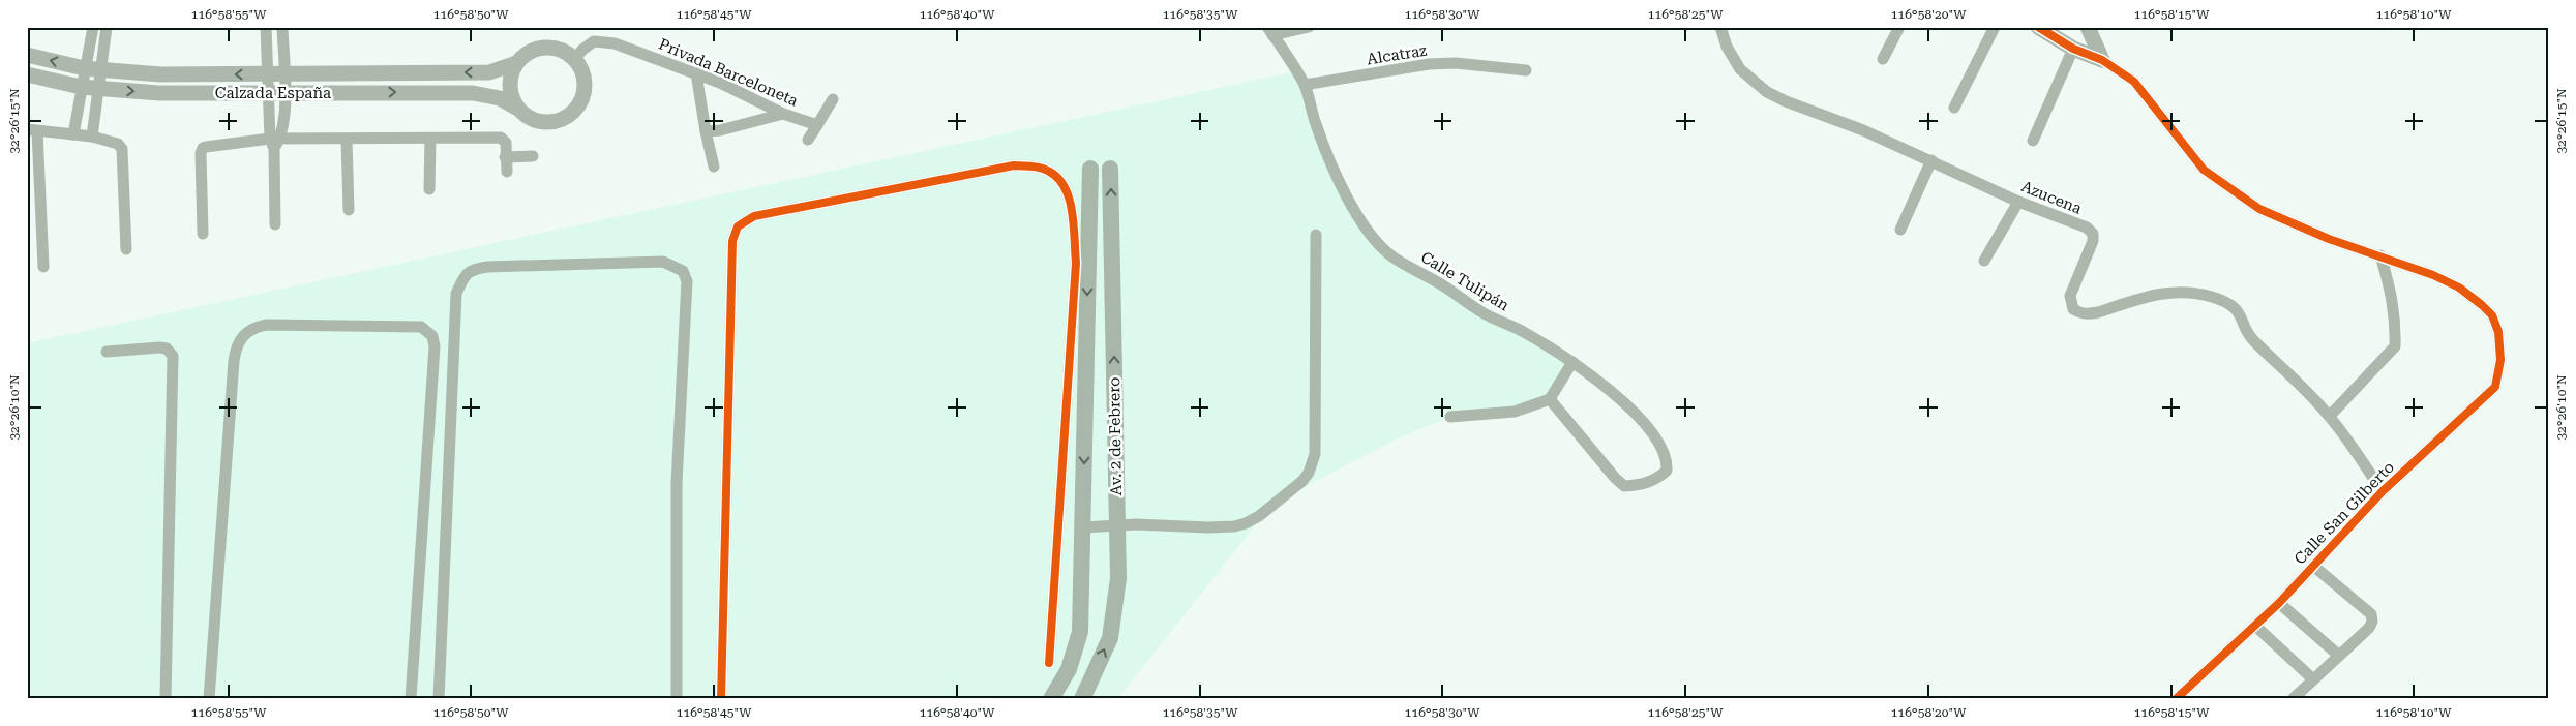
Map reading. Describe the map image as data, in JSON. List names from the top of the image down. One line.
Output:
{"streets":{"main road":["Av. 2 de Febrero"],"street":["Alcatraz","Privada Barceloneta","Calzada España","Azucena","Calle Tulipán","Calle San Gilberto"]},"crossings":[["Alcatraz","Calle Tulipán"],["Privada Barceloneta","Calzada España"]],"coordinates":["116°58'55\"W","116°58'50\"W","116°58'45\"W","116°58'40\"W","116°58'35\"W","116°58'30\"W","116°58'25\"W","116°58'20\"W","116°58'15\"W","116°58'10\"W","32°26'15\"N","32°26'10\"N"]}
